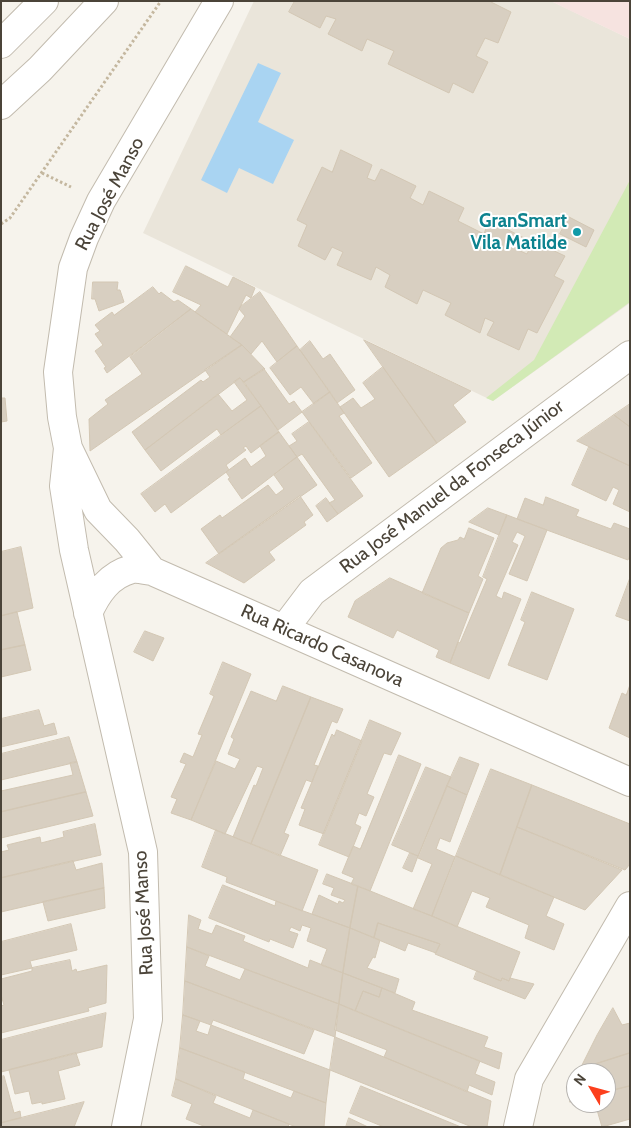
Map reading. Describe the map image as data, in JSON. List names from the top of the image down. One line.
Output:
{"streets":{"street":["Rua José Manso","Rua José Manuel da Fonseca Júnior","Rua Ricardo Casanova"]},"crossings":[["Rua José Manso","Rua Ricardo Casanova"],["Rua José Manuel da Fonseca Júnior","Rua Ricardo Casanova"]],"places":["GranSmart Vila Matilde"],"north":"top left"}
